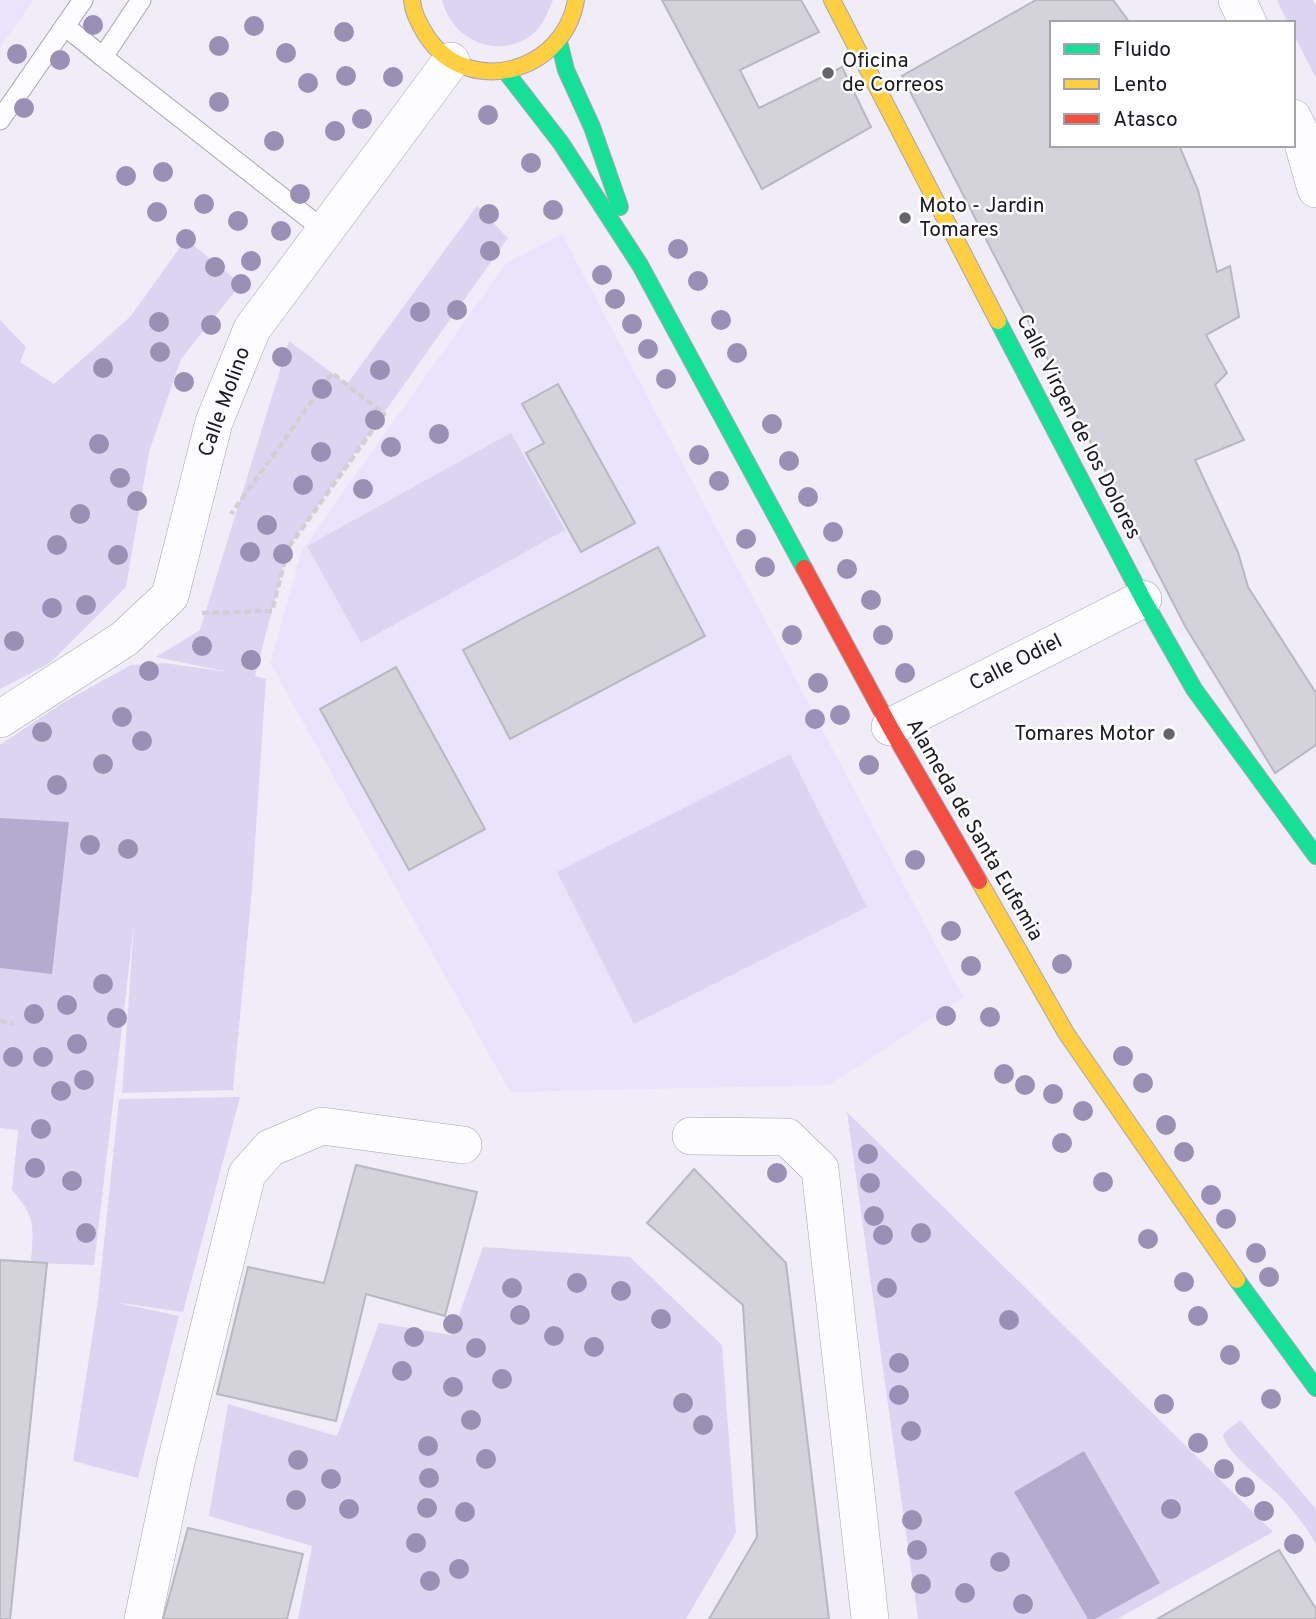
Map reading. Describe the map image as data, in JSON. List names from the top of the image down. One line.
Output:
{"streets":{"street":["Calle Molino","Calle Virgen de los Dolores","Calle Odiel","Alameda de Santa Eufemia"]},"crossings":[["Calle Virgen de los Dolores","Calle Odiel"],["Calle Odiel","Alameda de Santa Eufemia"]],"places":["Oficina de Correos","Moto - Jardin Tomares","Tomares Motor"],"legend":["Fluido","Lento","Atasco"]}
